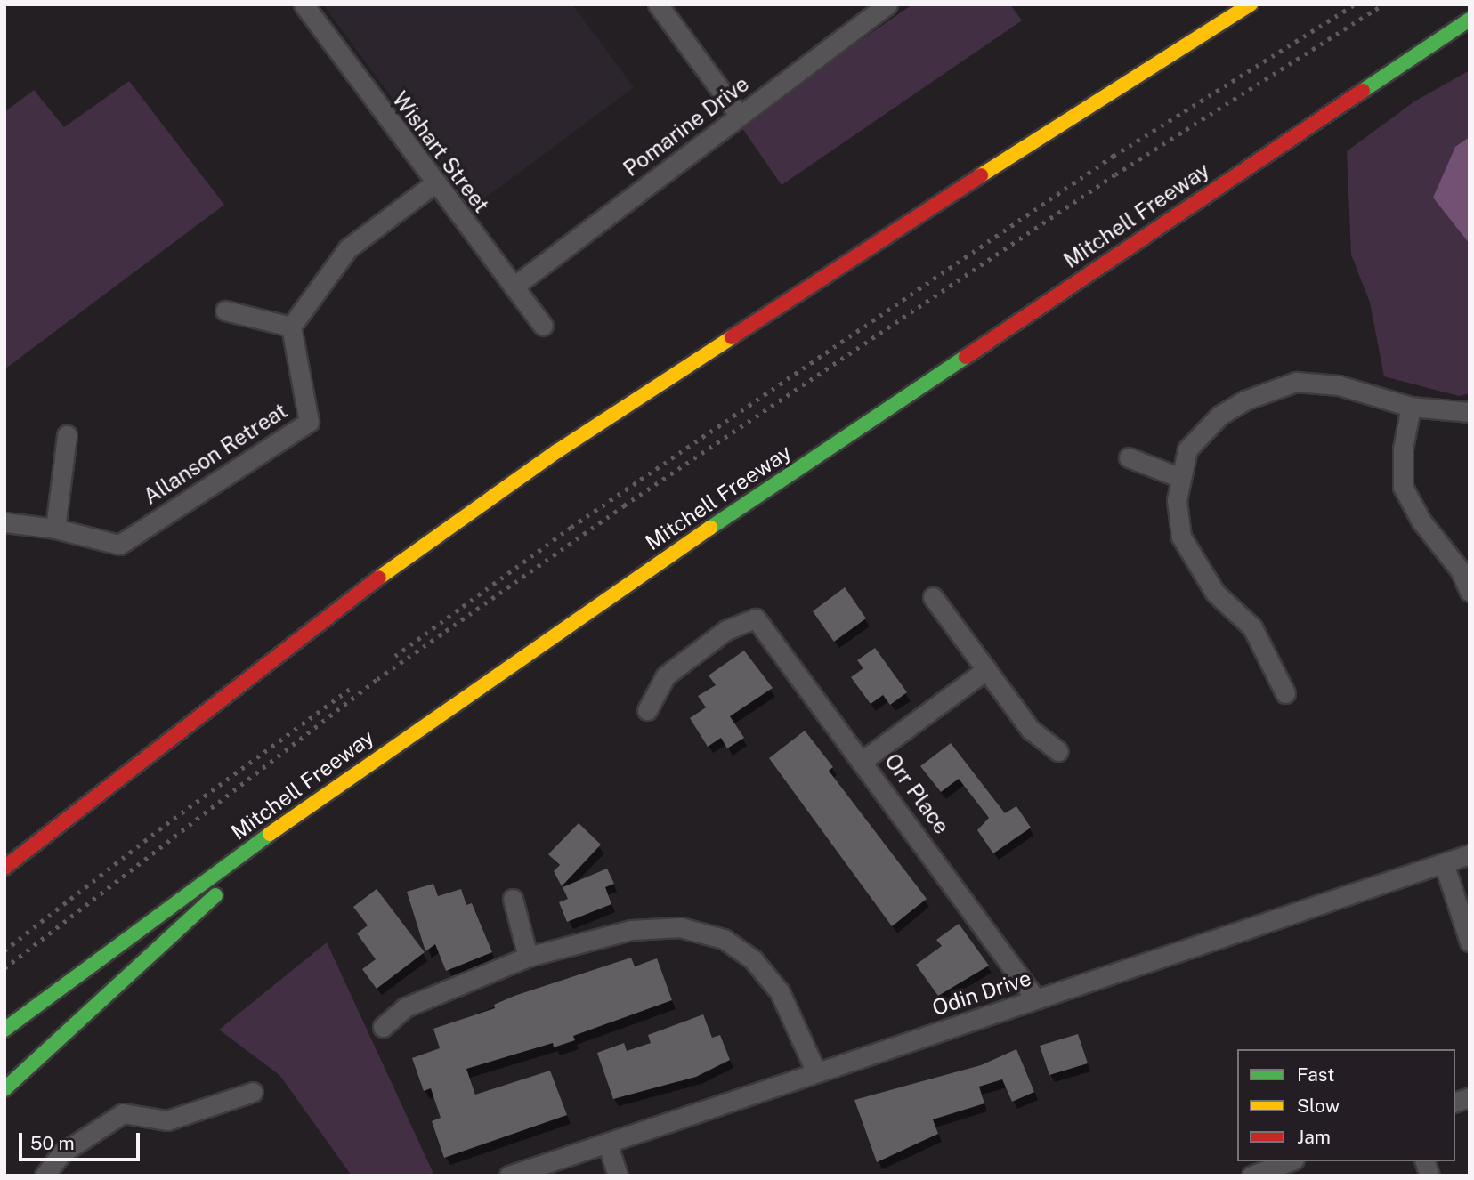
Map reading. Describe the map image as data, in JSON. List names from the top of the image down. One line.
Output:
{"streets":{"highway":["Mitchell Freeway"],"street":["Pomarine Drive","Wishart Street","Allanson Retreat","Orr Place","Odin Drive"]},"crossings":[["Pomarine Drive","Wishart Street"],["Orr Place","Odin Drive"]],"legend":["Fast","Slow","Jam"],"scale_bar":"50 m"}
